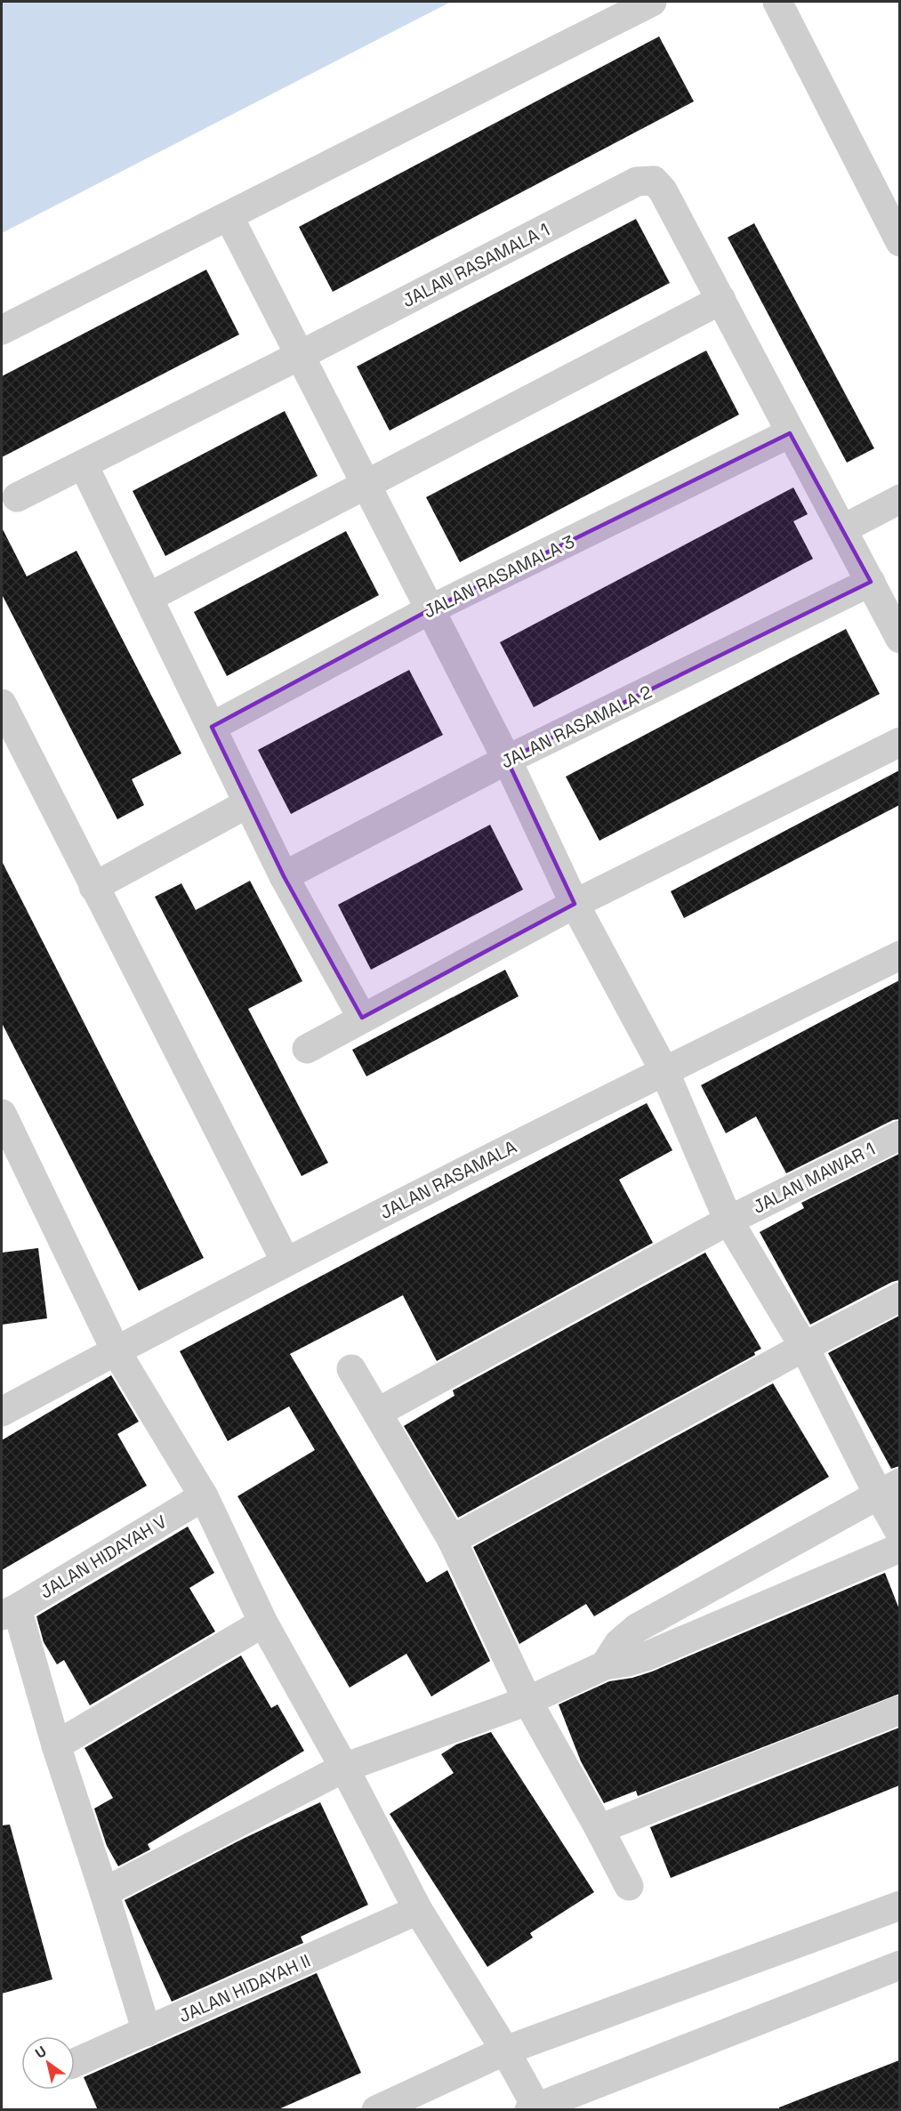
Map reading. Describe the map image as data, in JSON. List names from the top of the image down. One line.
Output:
{"streets":{"street":["JALAN RASAMALA 1","JALAN RASAMALA 3","JALAN RASAMALA 2","JALAN MAWAR 1","JALAN RASAMALA","JALAN HIDAYAH V","JALAN HIDAYAH II"]},"north":"top left"}
